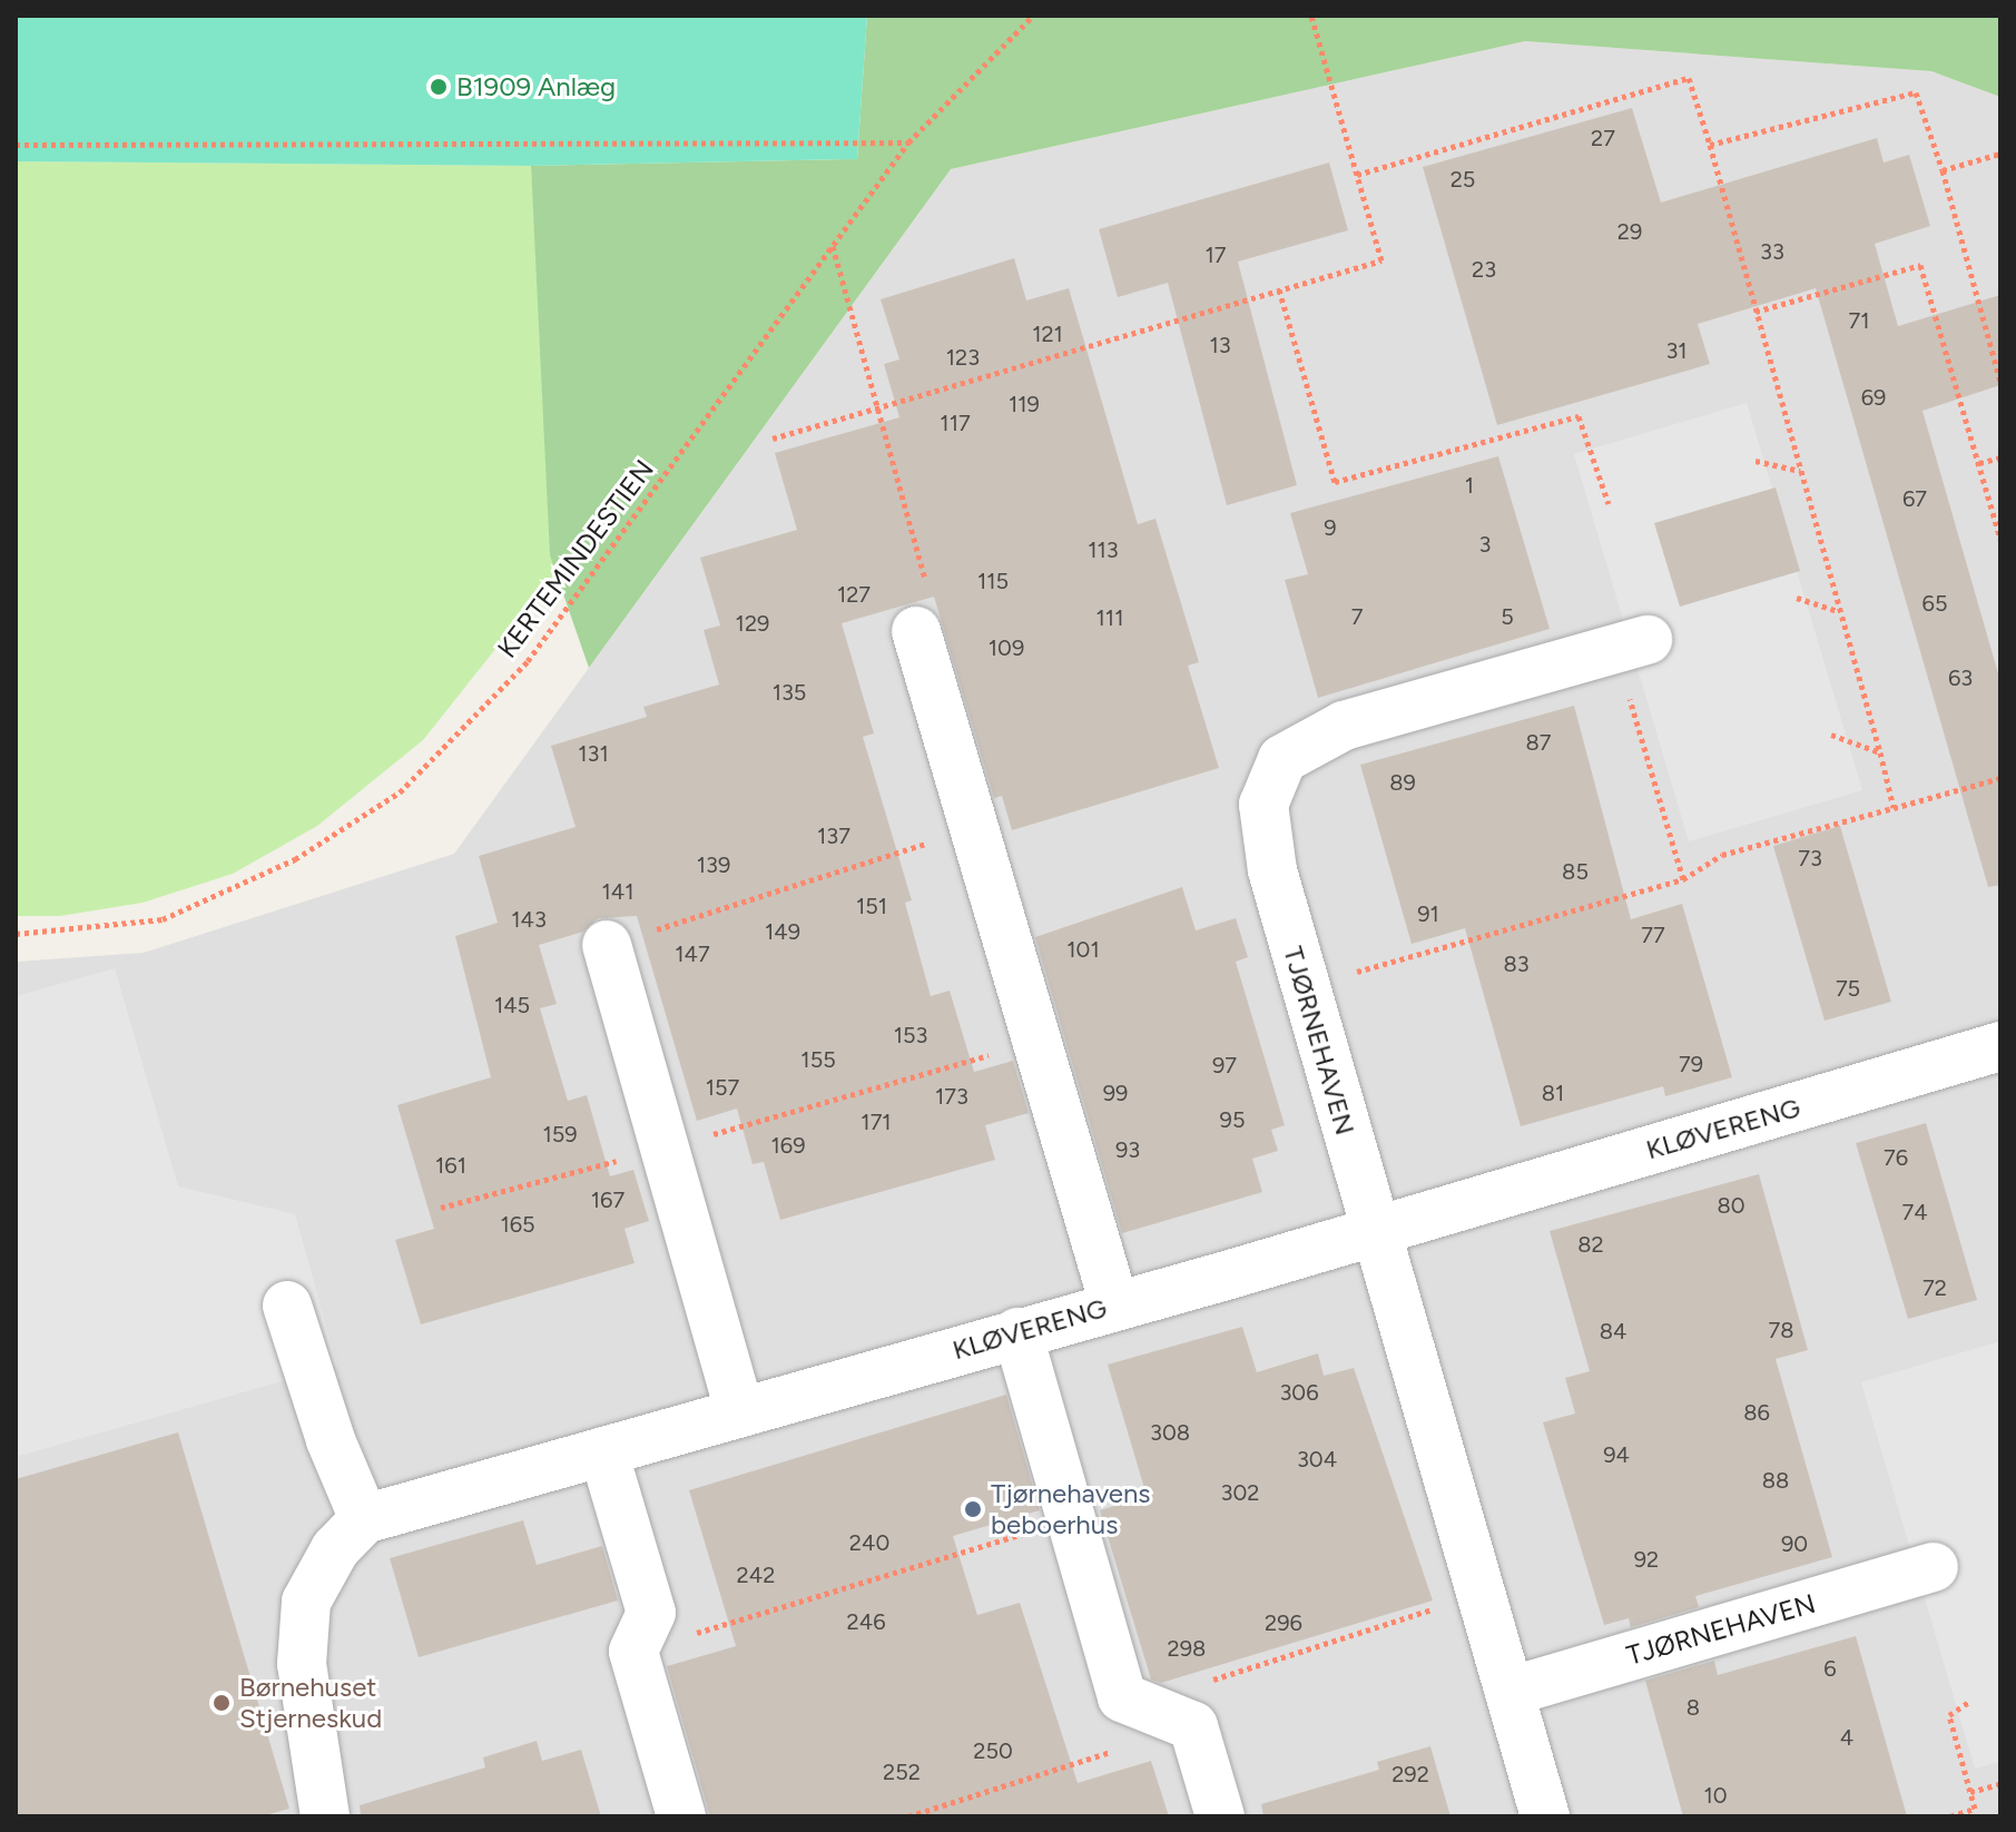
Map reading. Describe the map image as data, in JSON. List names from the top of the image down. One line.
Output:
{"streets":{"street":["TJØRNEHAVEN","KLØVERENG"],"path":["KERTEMINDESTIEN"]},"crossings":[["TJØRNEHAVEN","KLØVERENG"]],"places":["B1909 Anlæg","Tjørnehavens beboerhus","Børnehuset Stjerneskud"],"house_numbers":["27","25","29","33","17","23","71","121","13","31","123","69","119","117","1","67","9","3","113","115","127","65","7","5","111","129","109","63","135","87","131","89","137","73","139","85","141","151","91","143","149","77","101","147","83","75","145","153","155","79","97","157","99","81","173","95","171","159","169","93","76","161","167","80","74","165","82","72","78","84","306","86","308","94","304","88","302","240","90","92","242","246","296","298","6","8","4","250","252","292","10"]}
